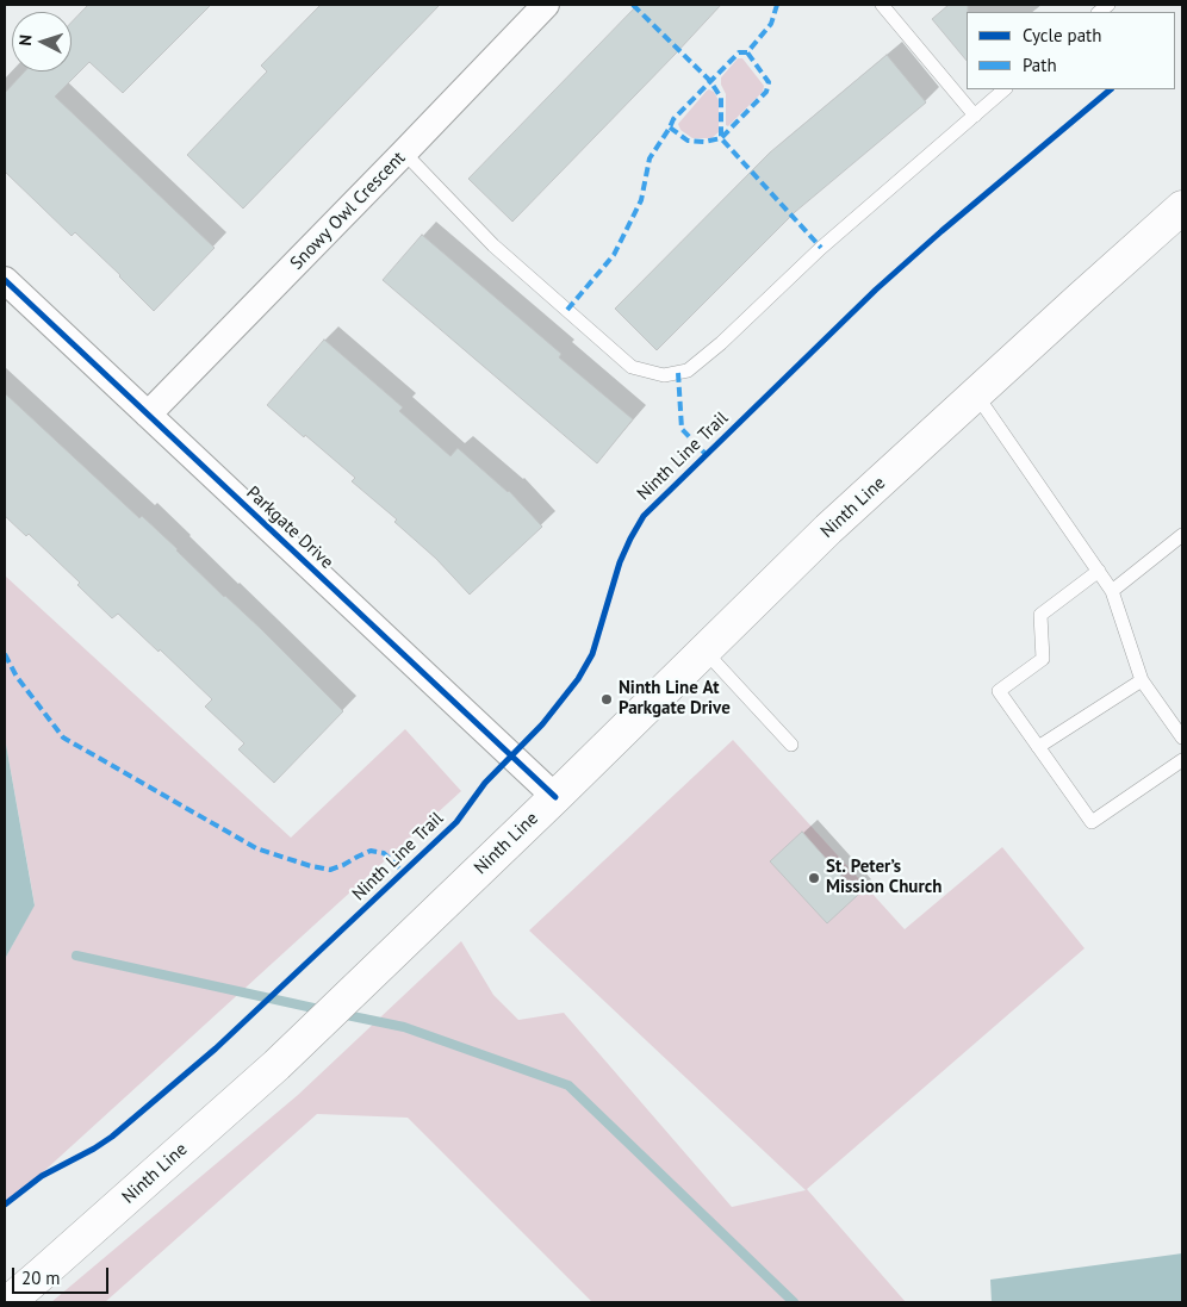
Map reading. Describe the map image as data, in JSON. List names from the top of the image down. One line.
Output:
{"streets":{"main road":["Ninth Line"],"street":["Snowy Owl Crescent","Parkgate Drive"],"cycle path":["Ninth Line Trail"]},"crossings":[["Snowy Owl Crescent","Parkgate Drive"],["Ninth Line","Parkgate Drive"]],"places":["Ninth Line At Parkgate Drive","St. Peter’s Mission Church"],"legend":["Cycle path","Path"],"scale_bar":"20 m","north":"left"}
